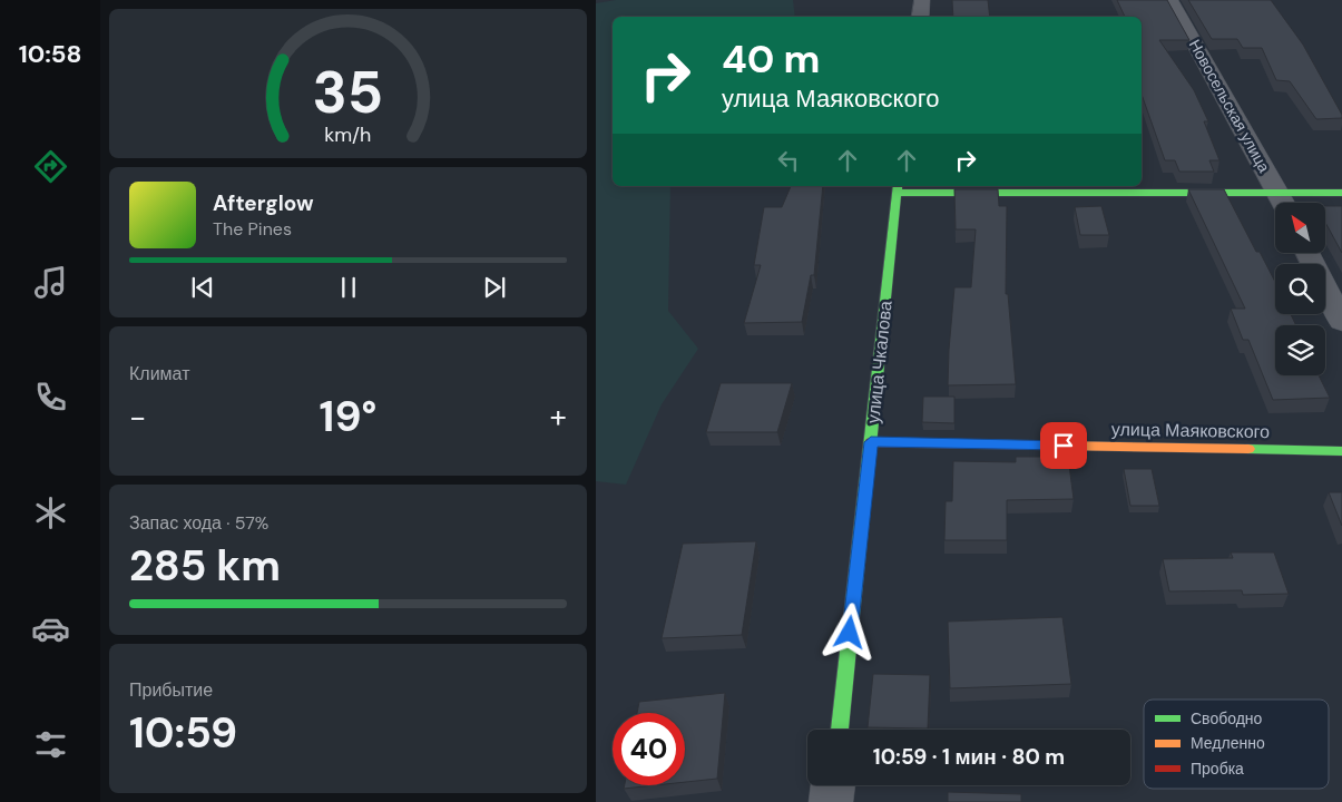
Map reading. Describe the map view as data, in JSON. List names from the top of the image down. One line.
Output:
{"streets":{"street":["Новосельская улица","улица Чкалова","улица Маяковского"]},"crossings":[["улица Чкалова","улица Маяковского"]],"legend":["Свободно","Медленно","Пробка"],"north":"top left","page":{"tabs":"10:58","turn":["40 m","улица Маяковского"],"song":["Afterglow","The Pines"],"tile":["Климат",["Запас хода · 57%","285 km"],["Прибытие","10:59"]],"heat":["−","19°","+"],"limit":"40","trip":"10:59 · 1 мин · 80 m","gauge":["35","km/h"]}}
